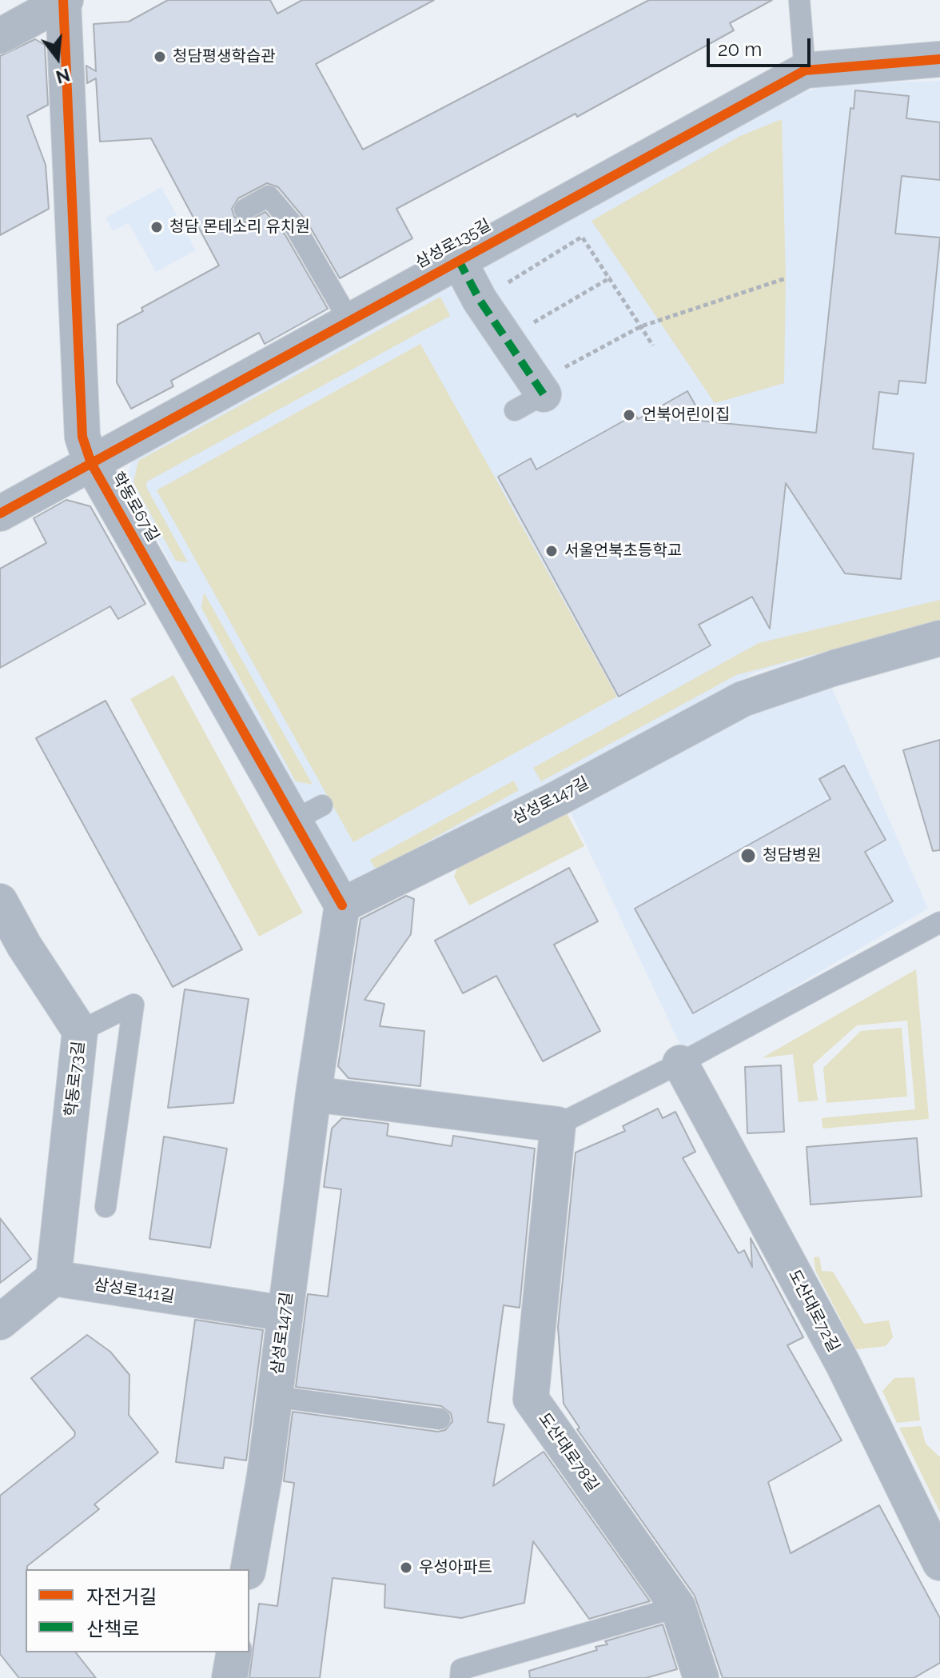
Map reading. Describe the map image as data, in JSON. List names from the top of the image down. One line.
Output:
{"streets":{"street":["삼성로135길","학동로67길","삼성로147길","학동로73길","삼성로141길","도산대로72길","도산대로78길"]},"crossings":[["삼성로135길","학동로67길"],["학동로67길","삼성로147길"],["삼성로147길","삼성로141길"],["학동로73길","삼성로141길"]],"places":["청담평생학습관","청담 몬테소리 유치원","언북어린이집","서울언북초등학교","청담병원","우성아파트"],"legend":["자전거길","산책로"],"scale_bar":"20 m","north":"bottom"}
